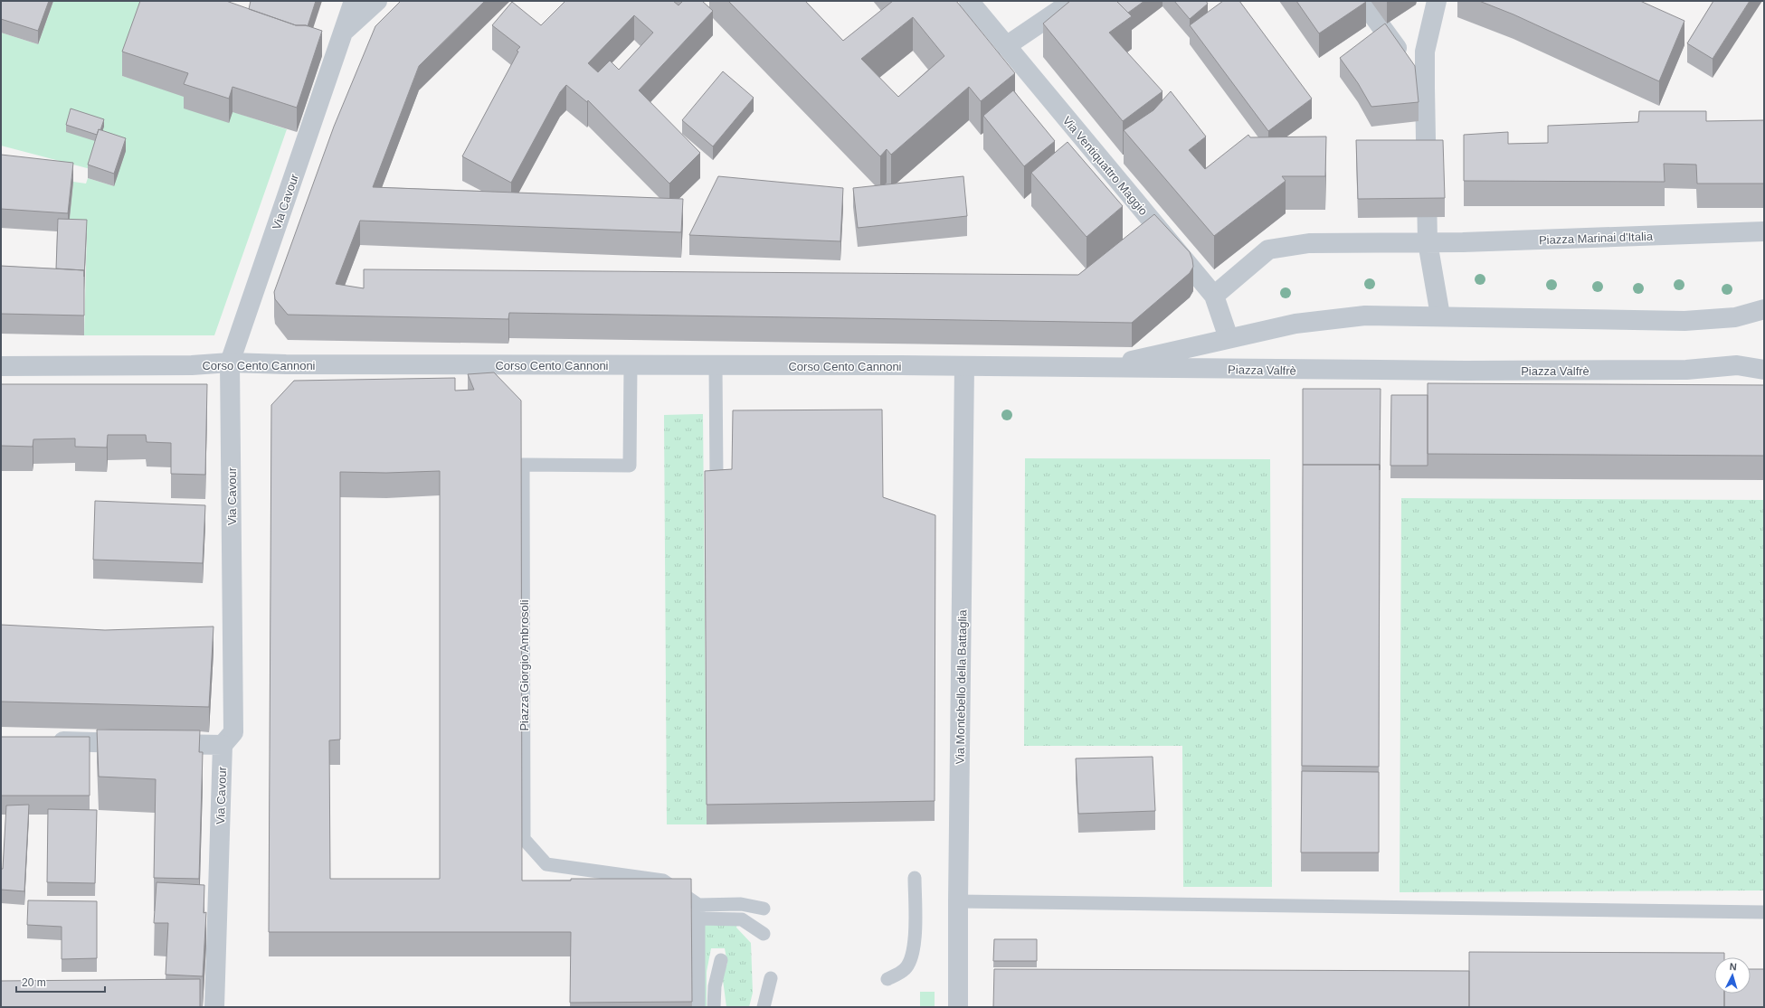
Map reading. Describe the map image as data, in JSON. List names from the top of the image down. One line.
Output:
{"streets":{"street":["Via Ventiquattro Maggio","Via Cavour","Piazza Marinai d'Italia","Corso Cento Cannoni","Piazza Valfrè","Via Montebello della Battaglia"],"lane":["Piazza Giorgio Ambrosoli"]},"crossings":[["Via Cavour","Corso Cento Cannoni"],["Corso Cento Cannoni","Piazza Valfrè"],["Corso Cento Cannoni","Piazza Giorgio Ambrosoli"],["Corso Cento Cannoni","Via Montebello della Battaglia"]],"scale_bar":"20 m","north":"top"}
